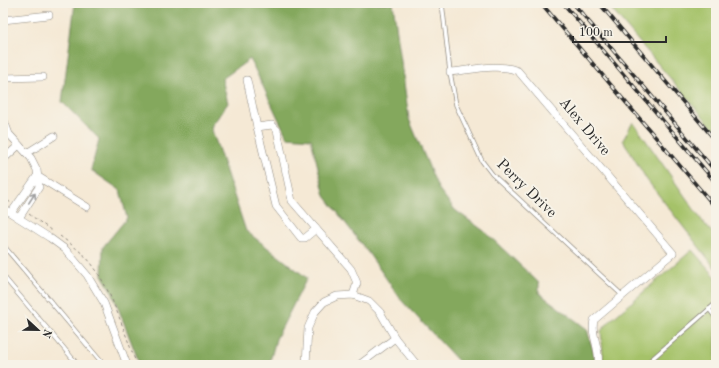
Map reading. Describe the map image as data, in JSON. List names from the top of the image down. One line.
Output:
{"streets":{"street":["Alex Drive"],"lane":["Perry Drive"]},"crossings":[["Alex Drive","Perry Drive"]],"scale_bar":"100 m","north":"right"}
